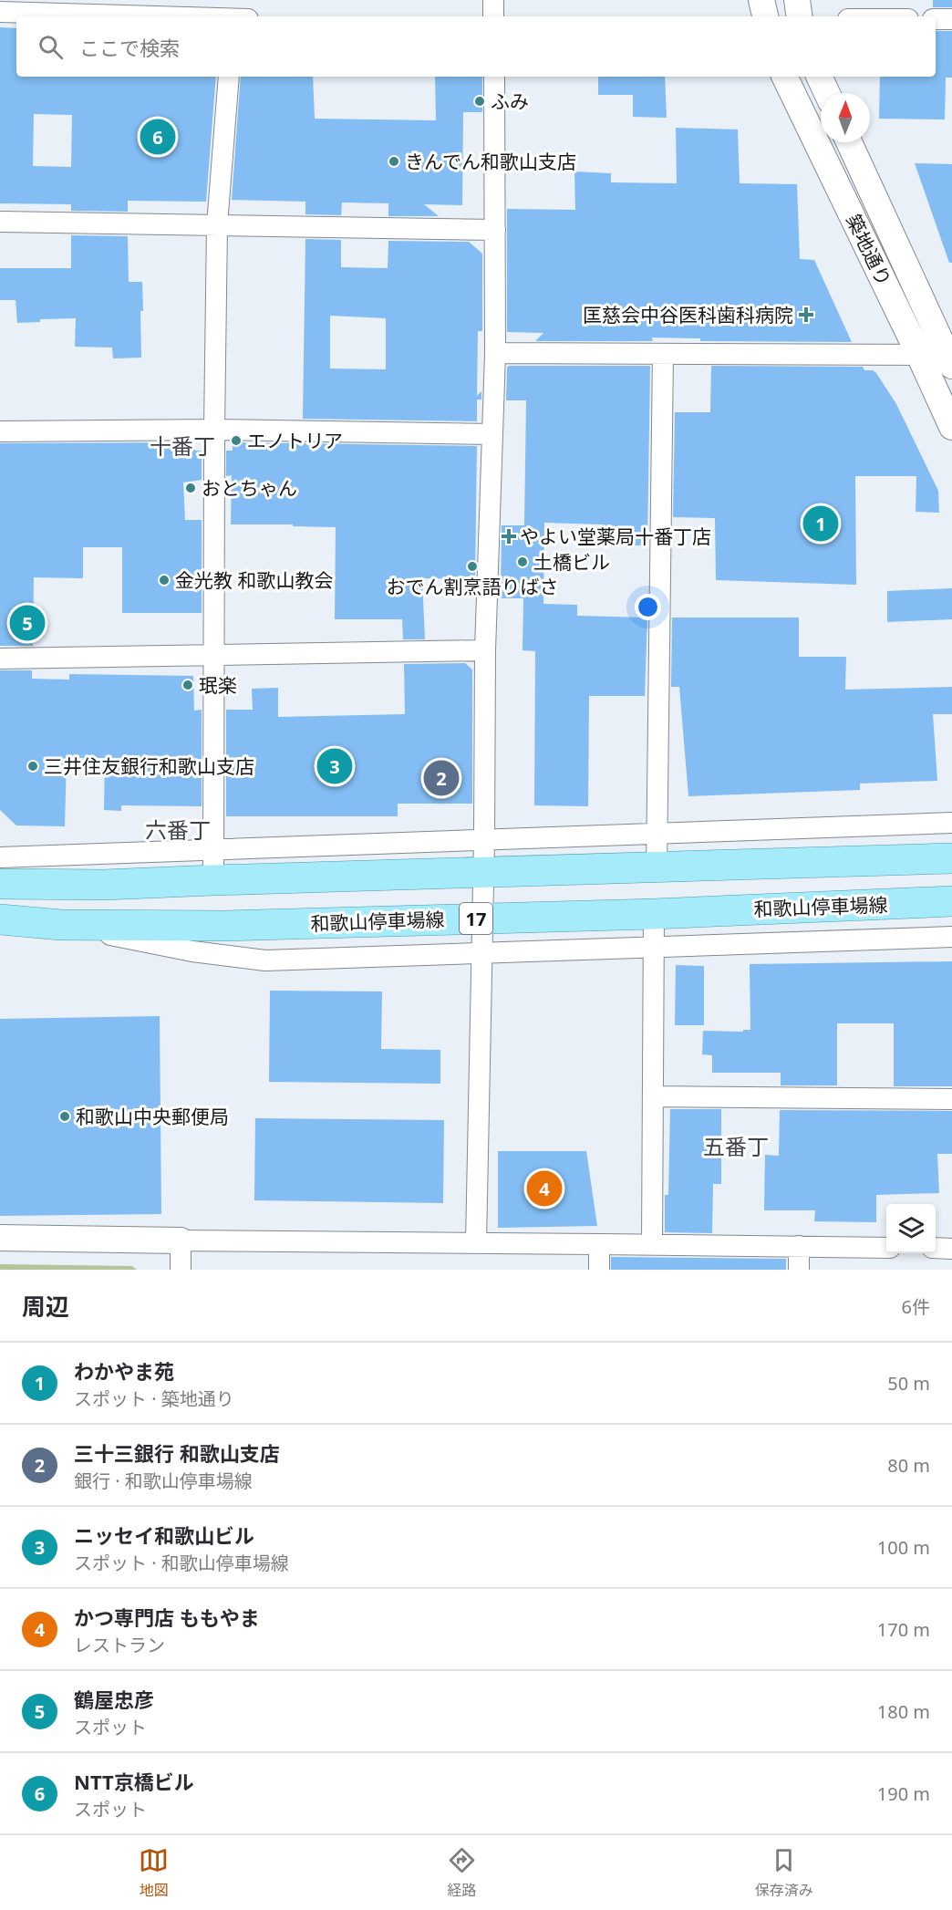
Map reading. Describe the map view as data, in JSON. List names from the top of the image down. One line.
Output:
{"streets":{"main road":["和歌山停車場線","17"],"street":["築地通り"]},"districts":["十番丁","六番丁","五番丁"],"places":{"other":["ふみ","きんでん和歌山支店","エノトリア","おとちゃん","土橋ビル","おでん割烹語りばさ","金光教 和歌山教会","珉楽","三井住友銀行和歌山支店","和歌山中央郵便局"],"health":["匡慈会中谷医科歯科病院","やよい堂薬局十番丁店"]},"north":"top","page":{"search":"ここで検索","pins":["6","1","5","3","2","4"],"heading":["周辺","6件"],"list":[{"mark":"1","name":"わかやま苑","note":"スポット · 築地通り","value":"50 m"},{"mark":"2","name":"三十三銀行 和歌山支店","note":"銀行 · 和歌山停車場線","value":"80 m"},{"mark":"3","name":"ニッセイ和歌山ビル","note":"スポット · 和歌山停車場線","value":"100 m"},{"mark":"4","name":"かつ専門店 ももやま","note":"レストラン","value":"170 m"},{"mark":"5","name":"鶴屋忠彦","note":"スポット","value":"180 m"},{"mark":"6","name":"NTT京橋ビル","note":"スポット","value":"190 m"}],"nav":["地図","経路","保存済み"]}}
